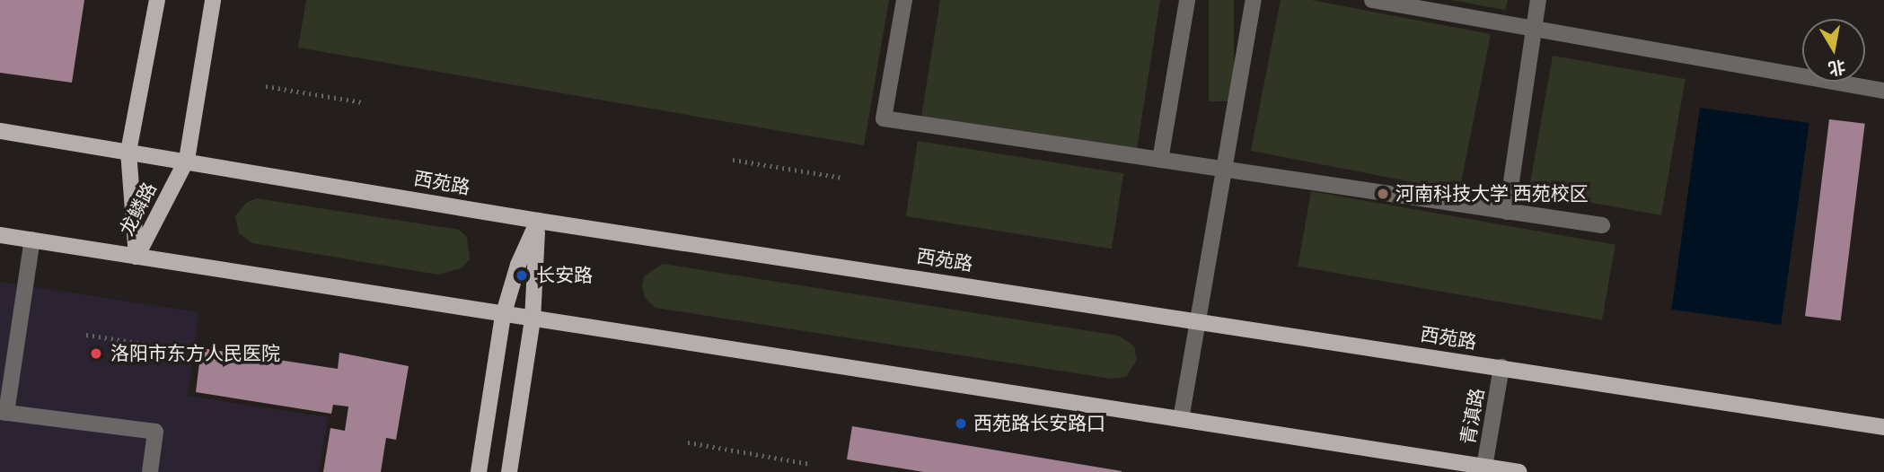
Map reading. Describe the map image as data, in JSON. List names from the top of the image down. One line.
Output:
{"streets":{"main road":["西苑路","龙鳞路"],"street":["青滇路"]},"crossings":[["西苑路","龙鳞路"],["西苑路","青滇路"]],"places":["河南科技大学 西苑校区","长安路","洛阳市东方人民医院","西苑路长安路口"],"north":"bottom"}
